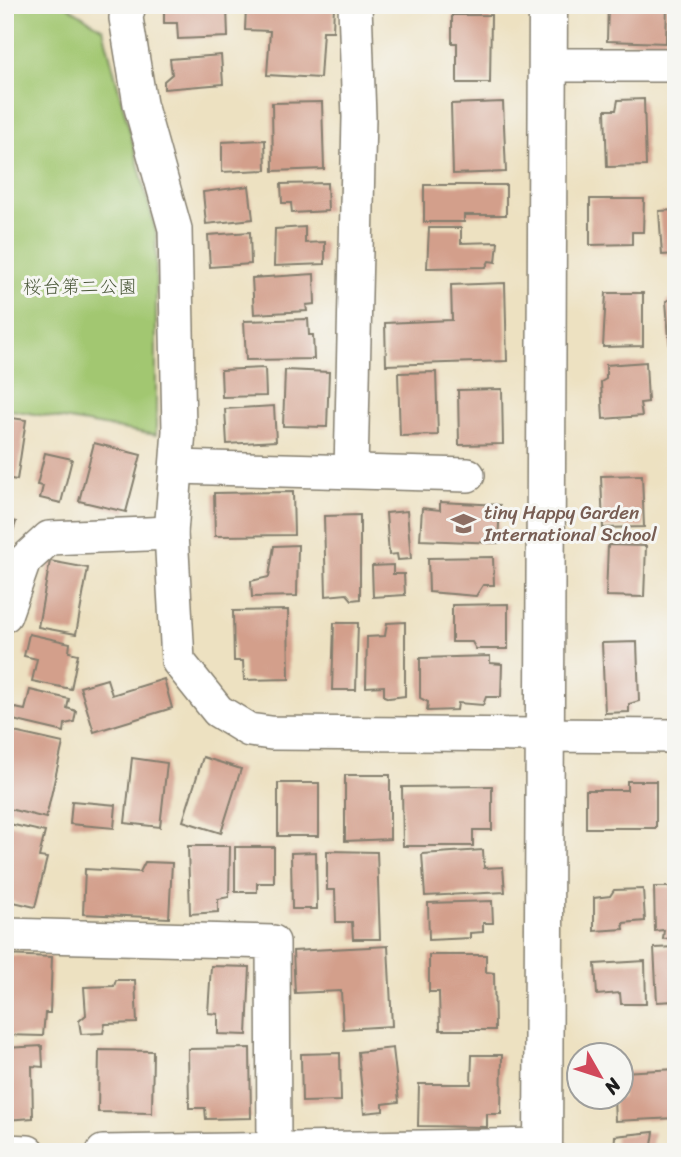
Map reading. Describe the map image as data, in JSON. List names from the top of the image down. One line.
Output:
{"parks":["桜台第二公園"],"places":{"school or university":["tiny Happy Garden International School"]},"north":"bottom right"}
